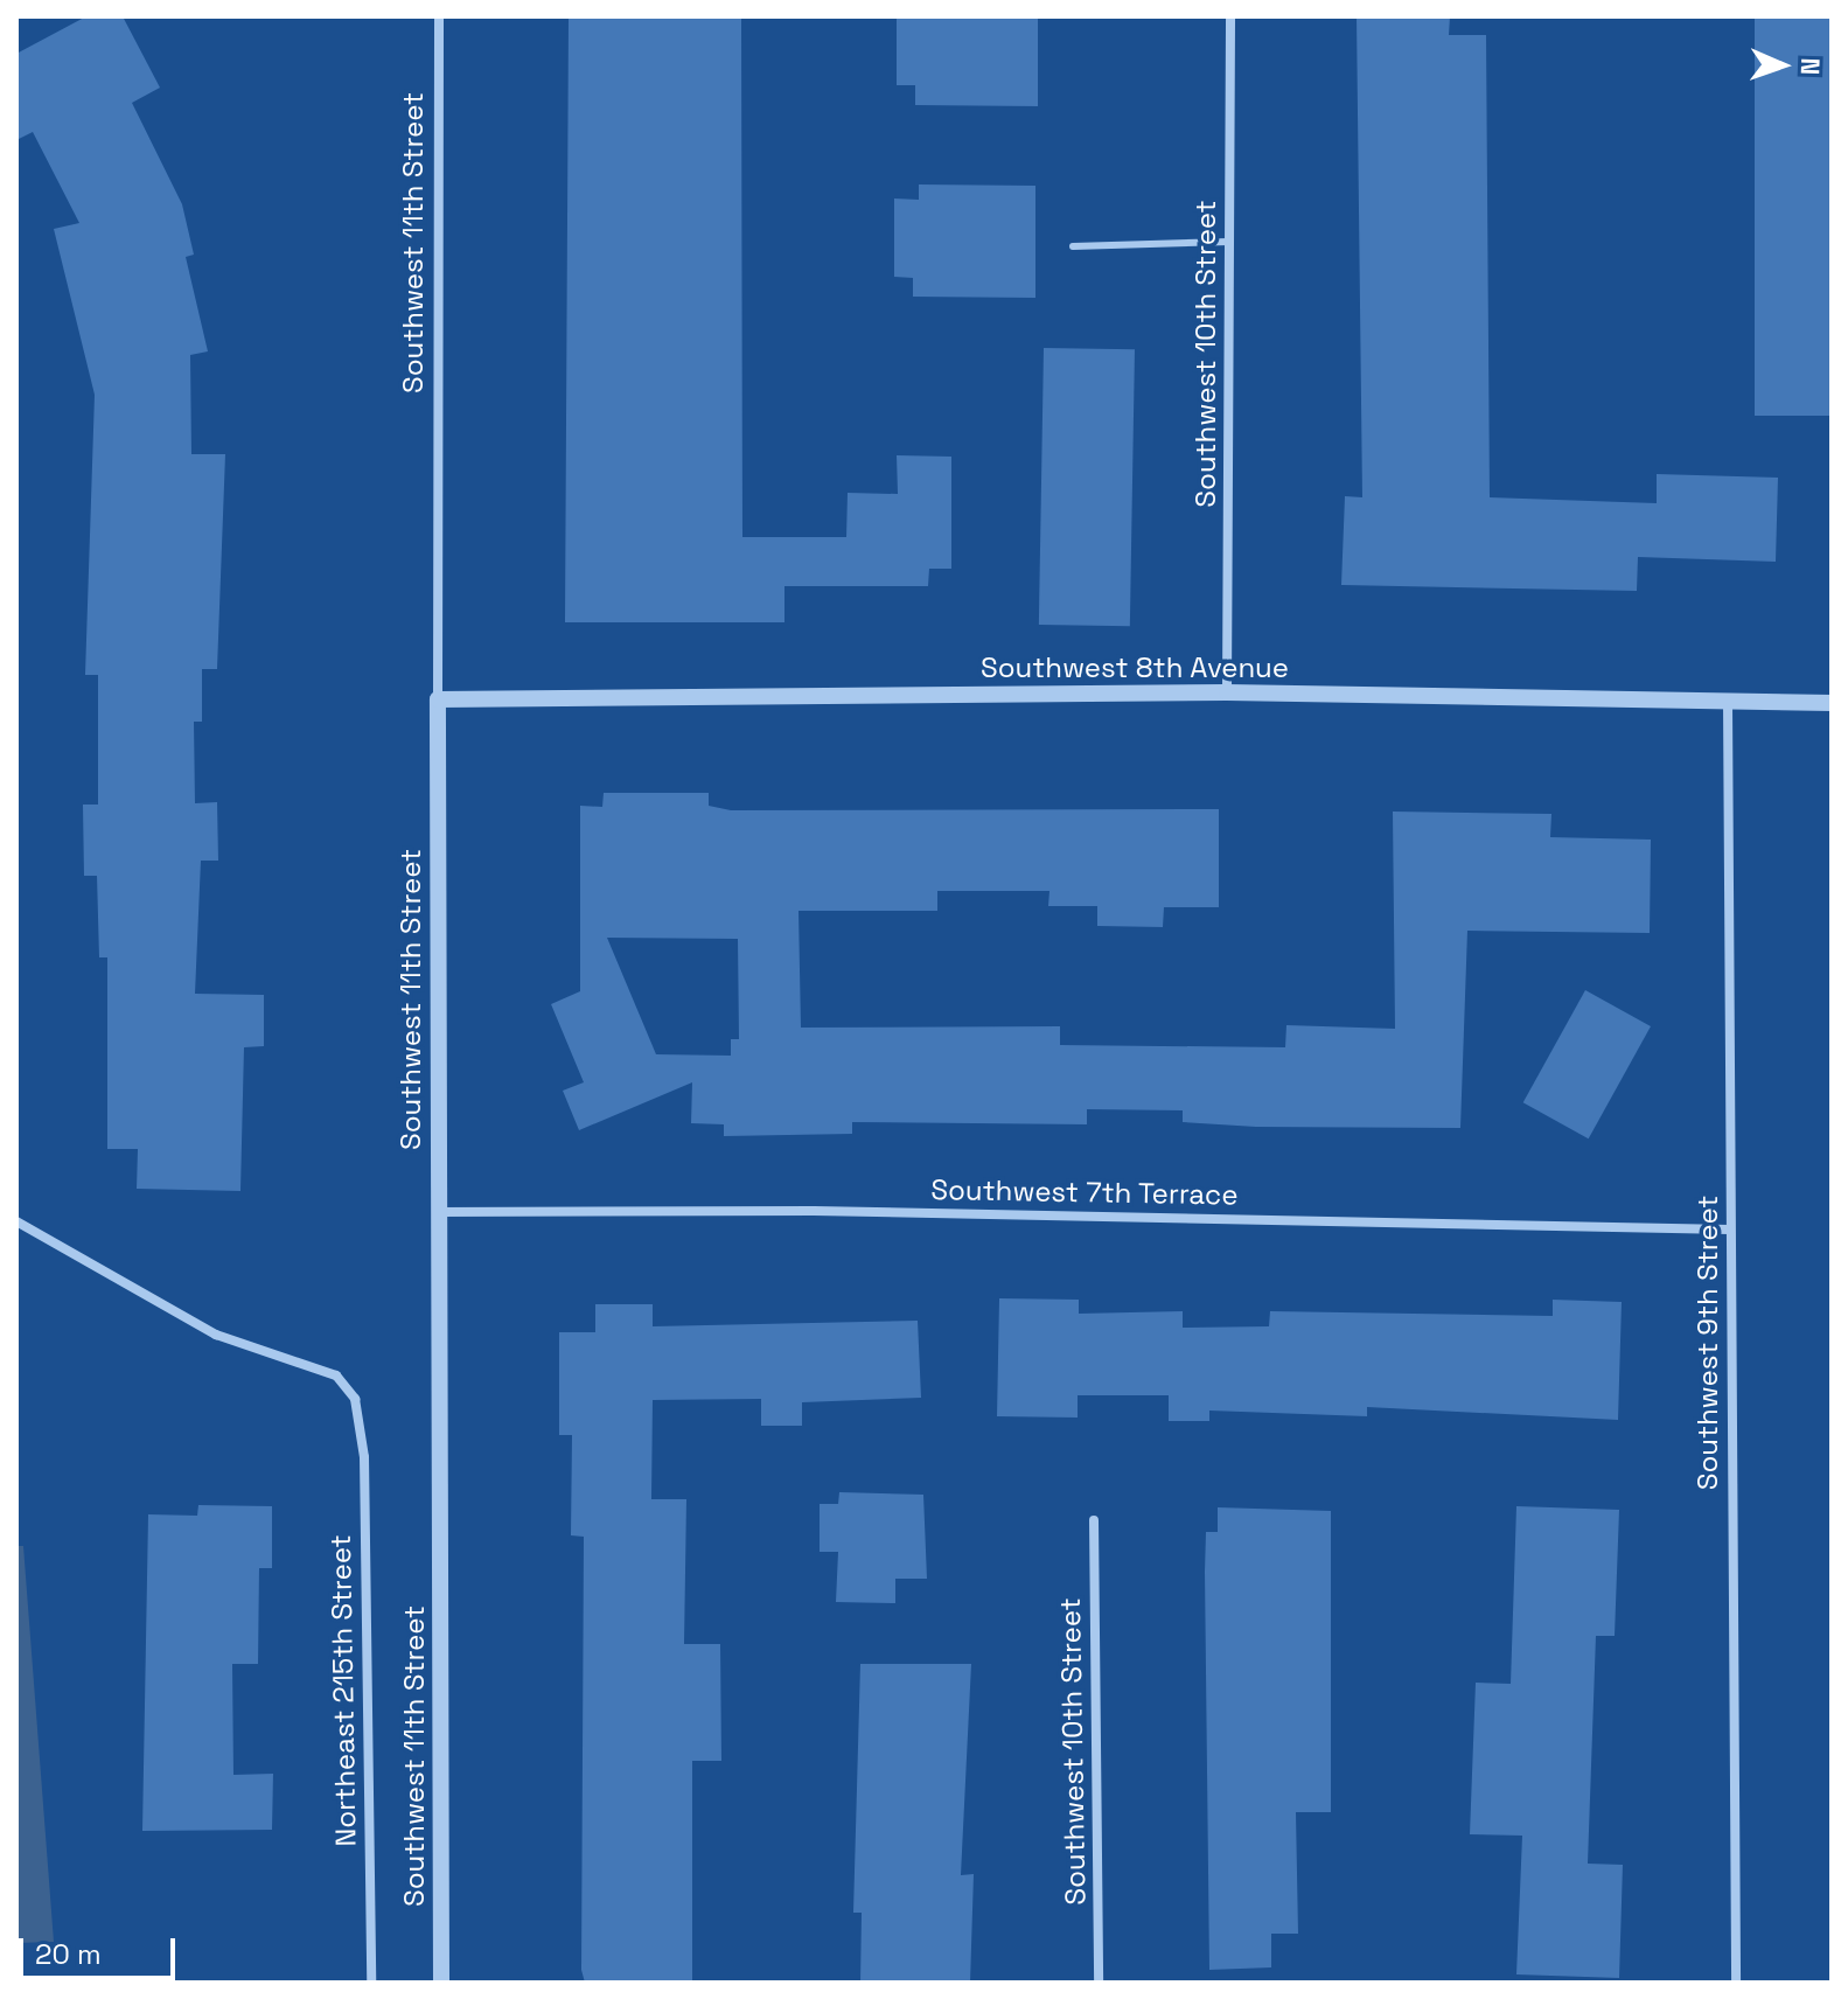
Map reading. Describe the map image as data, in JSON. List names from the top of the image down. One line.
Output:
{"streets":{"street":["Southwest 11th Street","Southwest 10th Street","Southwest 8th Avenue","Southwest 7th Terrace","Southwest 9th Street","Northeast 215th Street"]},"crossings":[["Southwest 11th Street","Southwest 8th Avenue"],["Southwest 11th Street","Southwest 7th Terrace"],["Southwest 10th Street","Southwest 8th Avenue"],["Southwest 8th Avenue","Southwest 9th Street"],["Southwest 7th Terrace","Southwest 9th Street"]],"scale_bar":"20 m","north":"right"}
